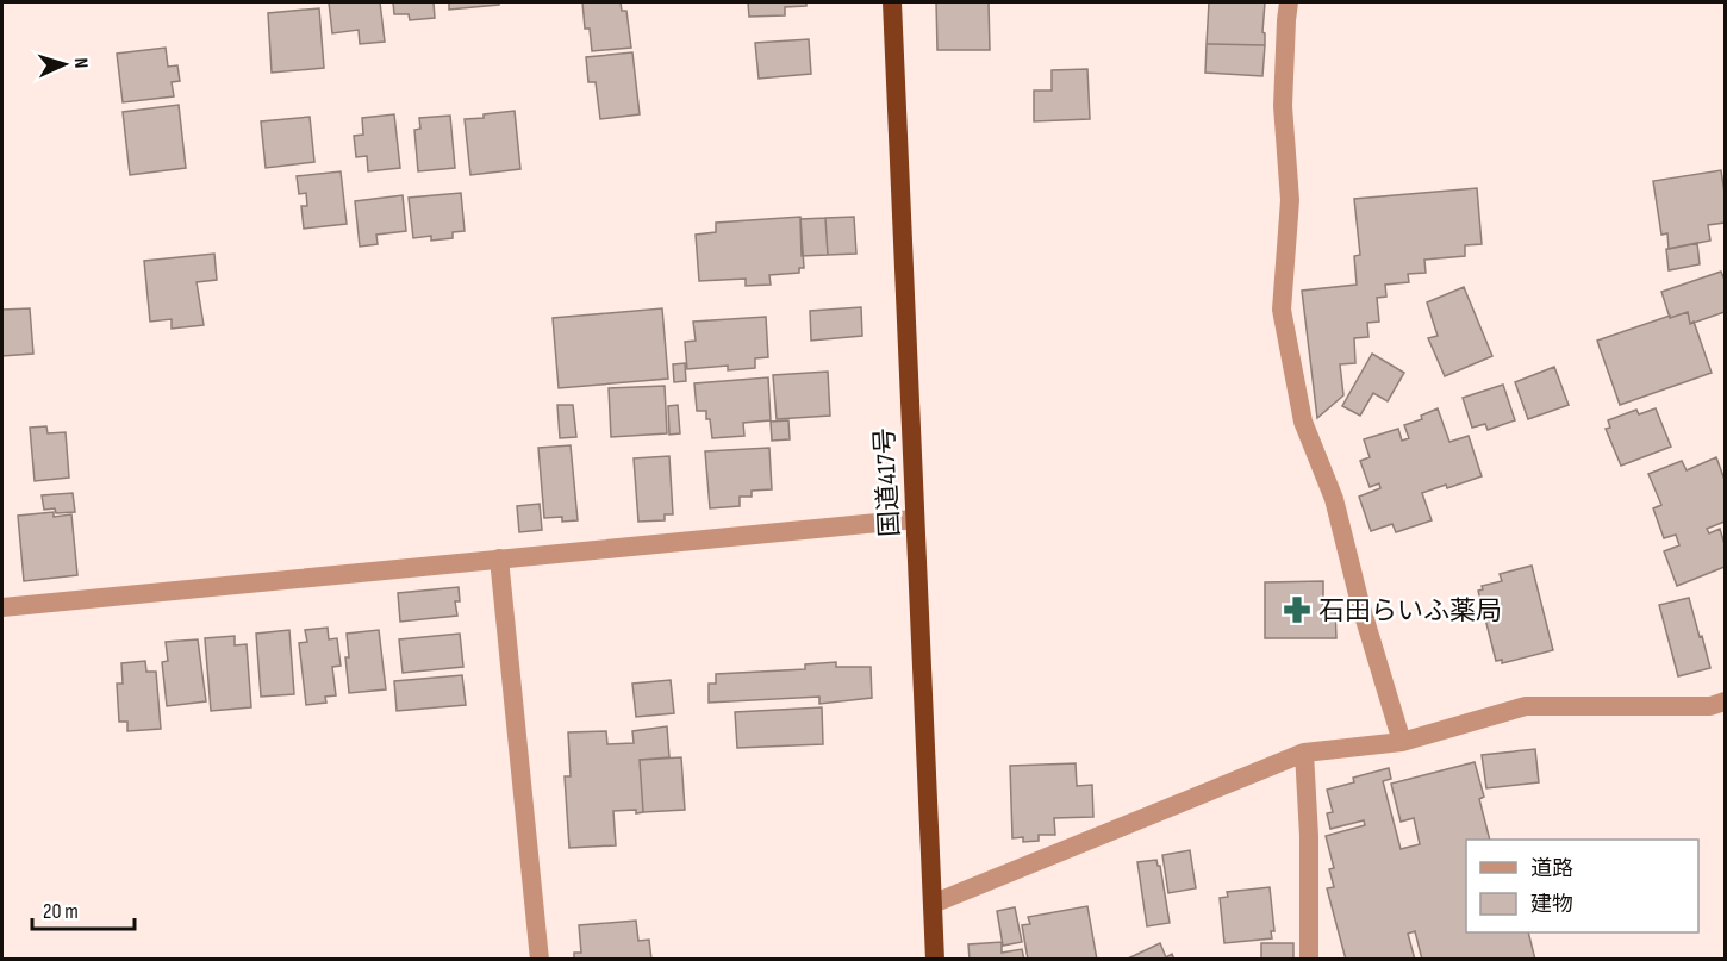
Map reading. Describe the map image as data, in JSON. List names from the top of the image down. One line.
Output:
{"streets":{"highway":["国道417号"]},"places":{"pharmacy":["石田らいふ薬局"]},"legend":["道路","建物"],"scale_bar":"20 m","north":"right"}
